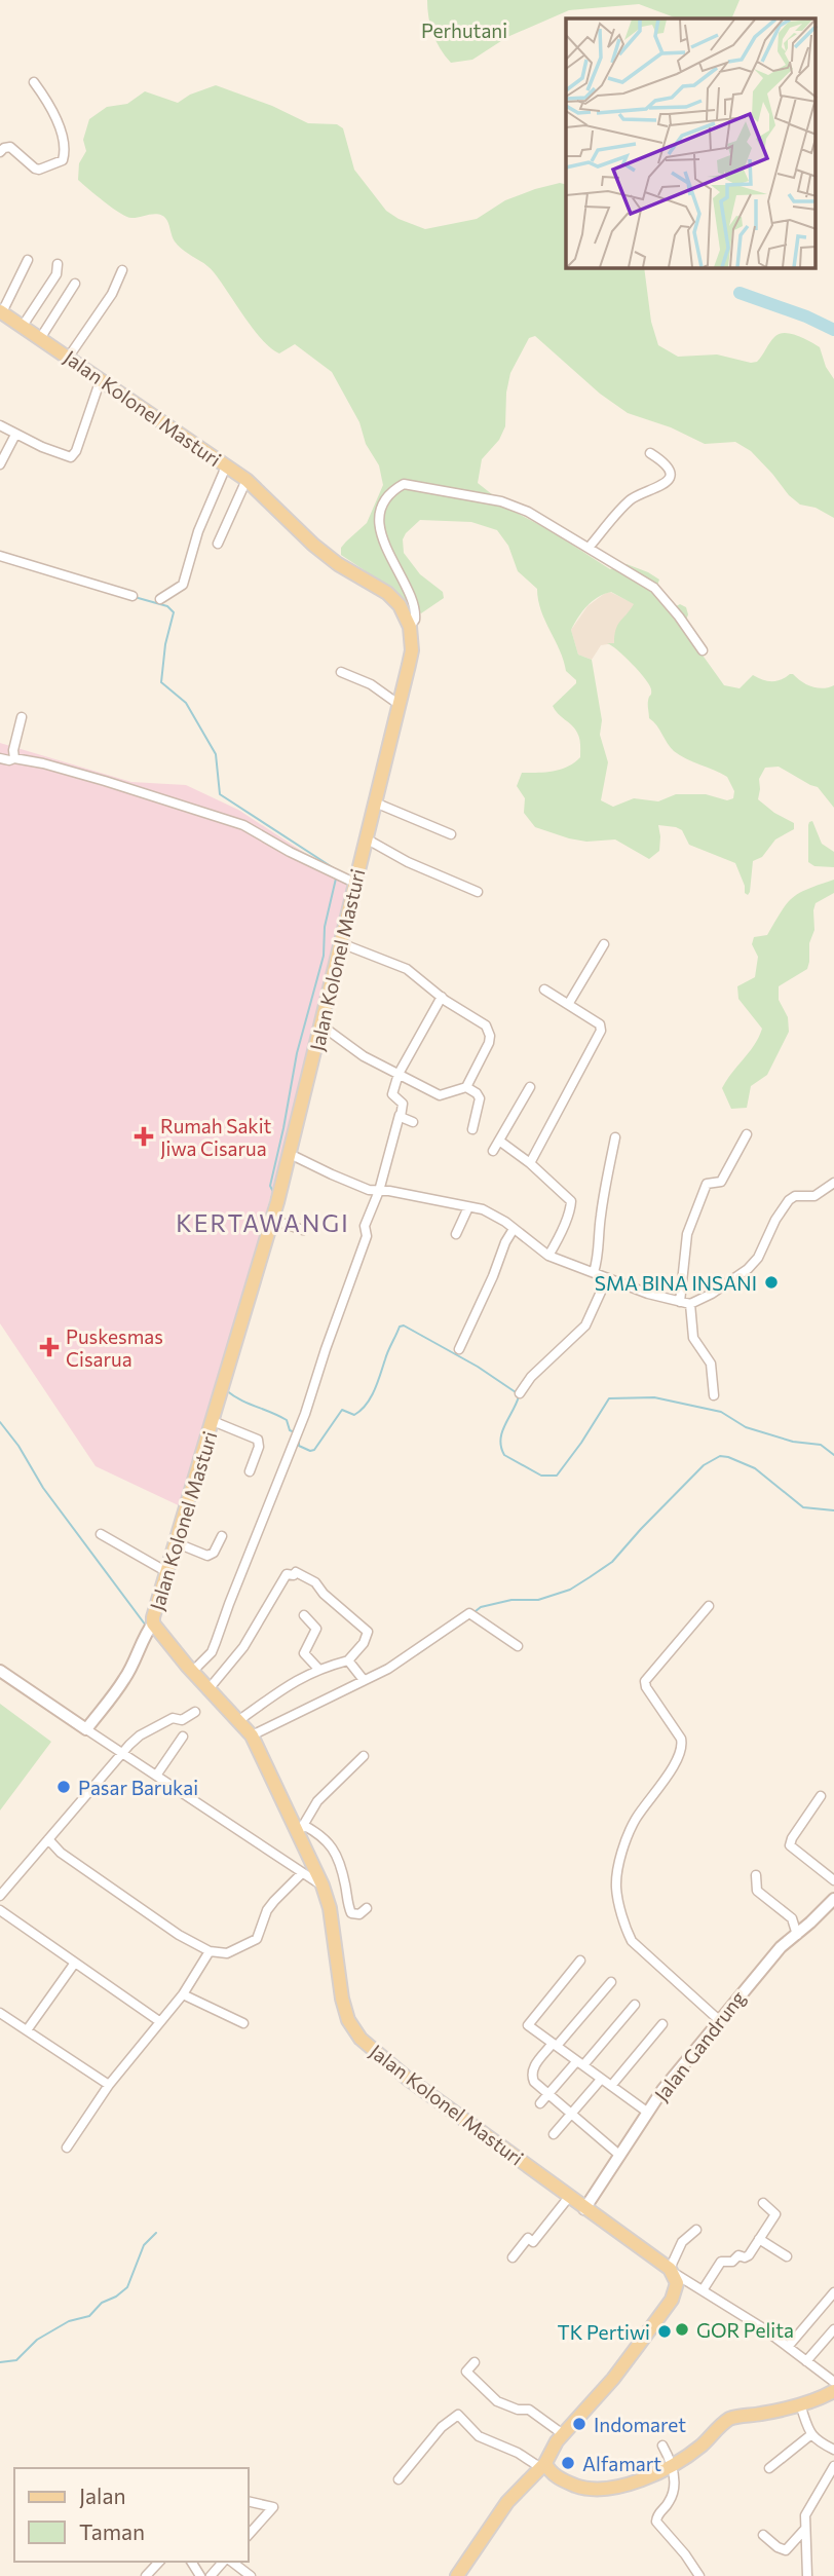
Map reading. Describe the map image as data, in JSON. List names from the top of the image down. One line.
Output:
{"streets":{"main road":["Jalan Kolonel Masturi"],"street":["Jalan Gandrung"]},"crossings":[["Jalan Kolonel Masturi","Jalan Gandrung"]],"districts":["KERTAWANGI"],"parks":["Perhutani"],"places":{"health":["Rumah Sakit Jiwa Cisarua","Puskesmas Cisarua"],"other":["SMA BINA INSANI","Pasar Barukai","GOR Pelita","TK Pertiwi","Indomaret","Alfamart"]},"legend":["Jalan","Taman"]}
